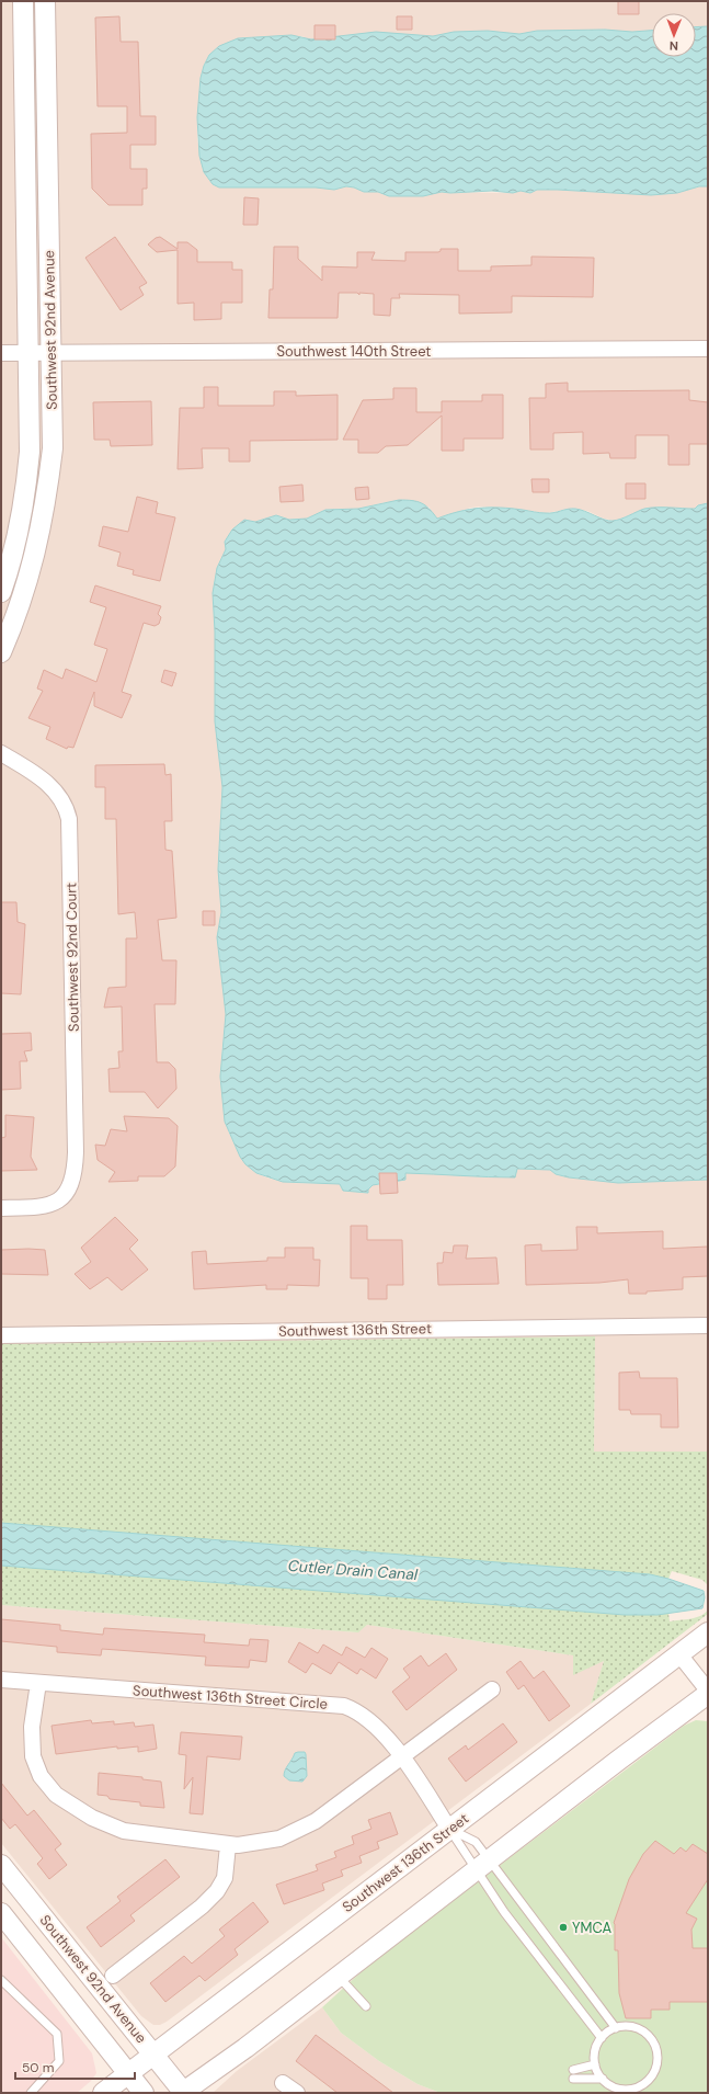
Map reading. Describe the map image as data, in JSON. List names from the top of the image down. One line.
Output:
{"streets":{"street":["Southwest 92nd Avenue","Southwest 140th Street","Southwest 92nd Court","Southwest 136th Street","Southwest 136th Street Circle"]},"crossings":[["Southwest 92nd Avenue","Southwest 140th Street"],["Southwest 92nd Avenue","Southwest 136th Street"],["Southwest 136th Street","Southwest 136th Street Circle"]],"water":["Cutler Drain Canal"],"places":["YMCA"],"scale_bar":"50 m","north":"bottom"}
